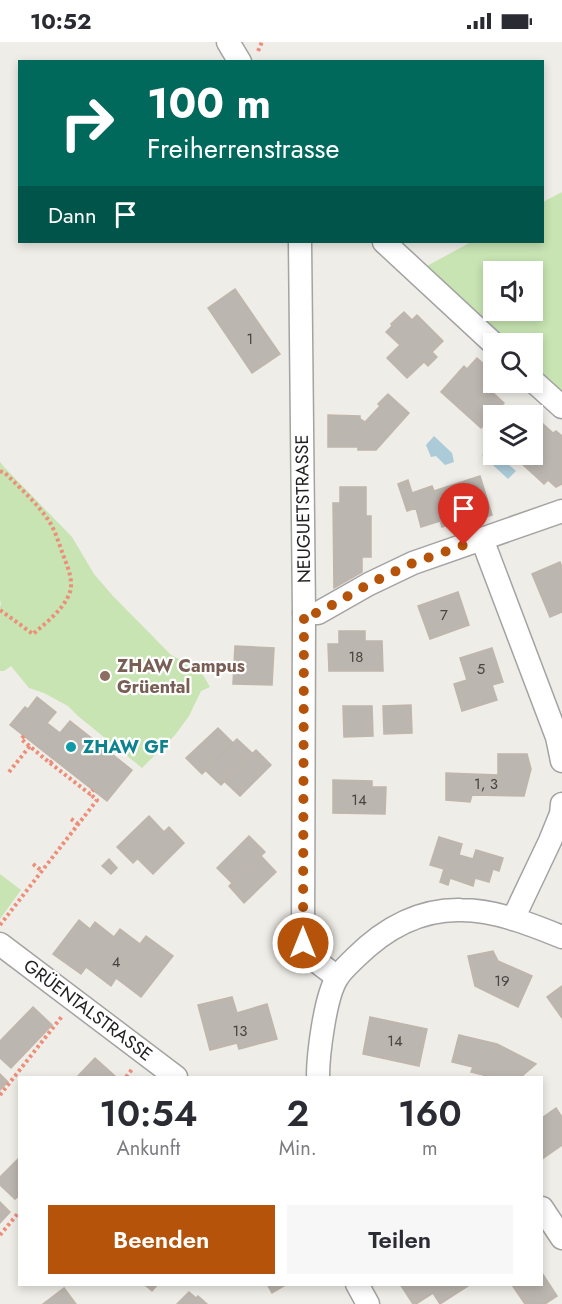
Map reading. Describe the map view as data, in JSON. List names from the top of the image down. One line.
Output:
{"streets":{"street":["NEUGUETSTRASSE","GRÜENTALSTRASSE"]},"places":["ZHAW Campus Grüental","ZHAW GF"],"house_numbers":["1","7","18","5","1, 3","14","4","19","13","14"],"page":{"status":"10:52","turn":["100 m","Freiherrenstrasse"],"then":"Dann","eta":["10:54","Ankunft","2","Min.","160","m"],"buttons":["Beenden","Teilen"]}}
